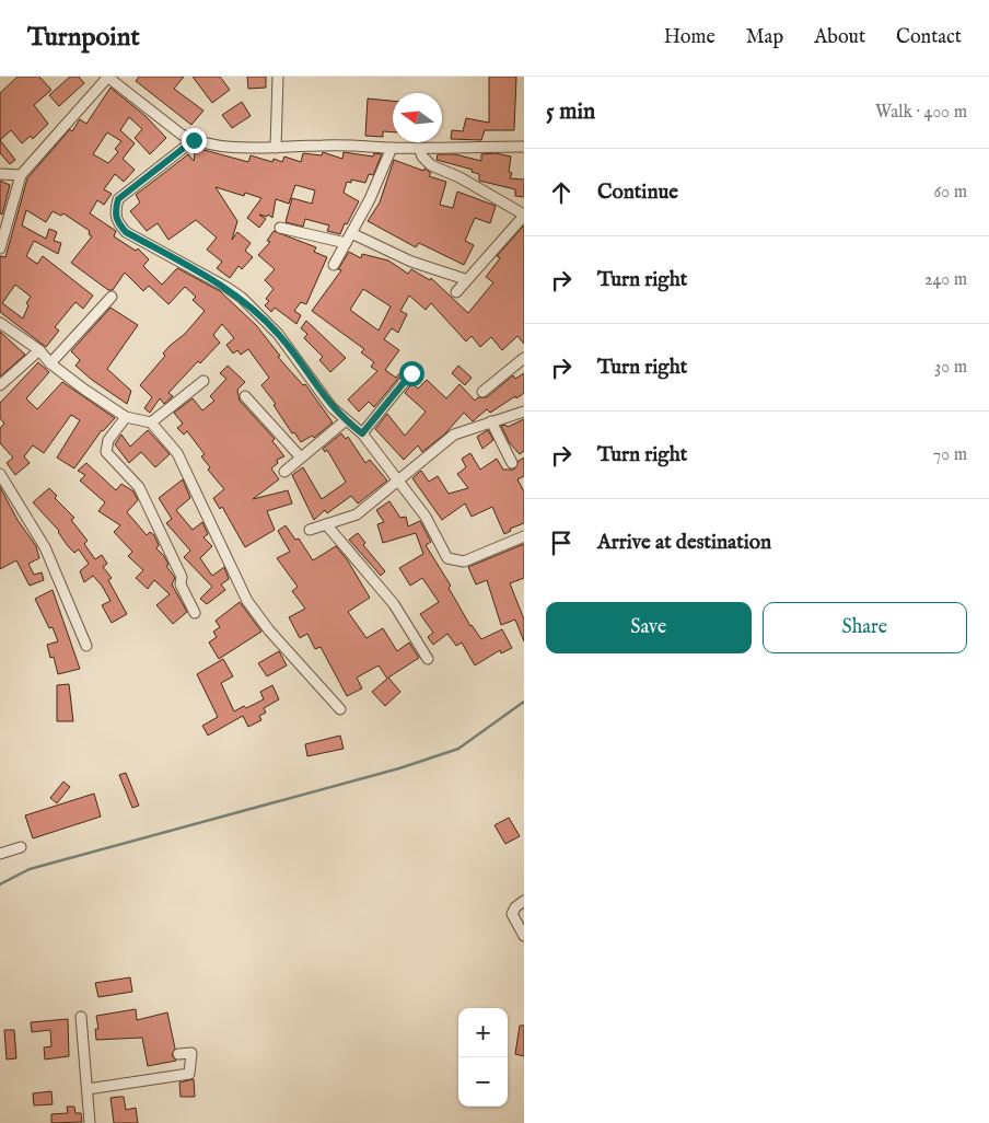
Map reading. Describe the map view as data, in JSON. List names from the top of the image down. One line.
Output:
{"north":"left","page":{"header":"Turnpoint","nav":["Home","Map","About","Contact"],"heading":["5 min","Walk · 400 m"],"list":[["Continue","60 m"],["Turn right","240 m"],["Turn right","30 m"],["Turn right","70 m"],"Arrive at destination"],"buttons":["Save","Share"],"map_buttons":["+","−"]}}
